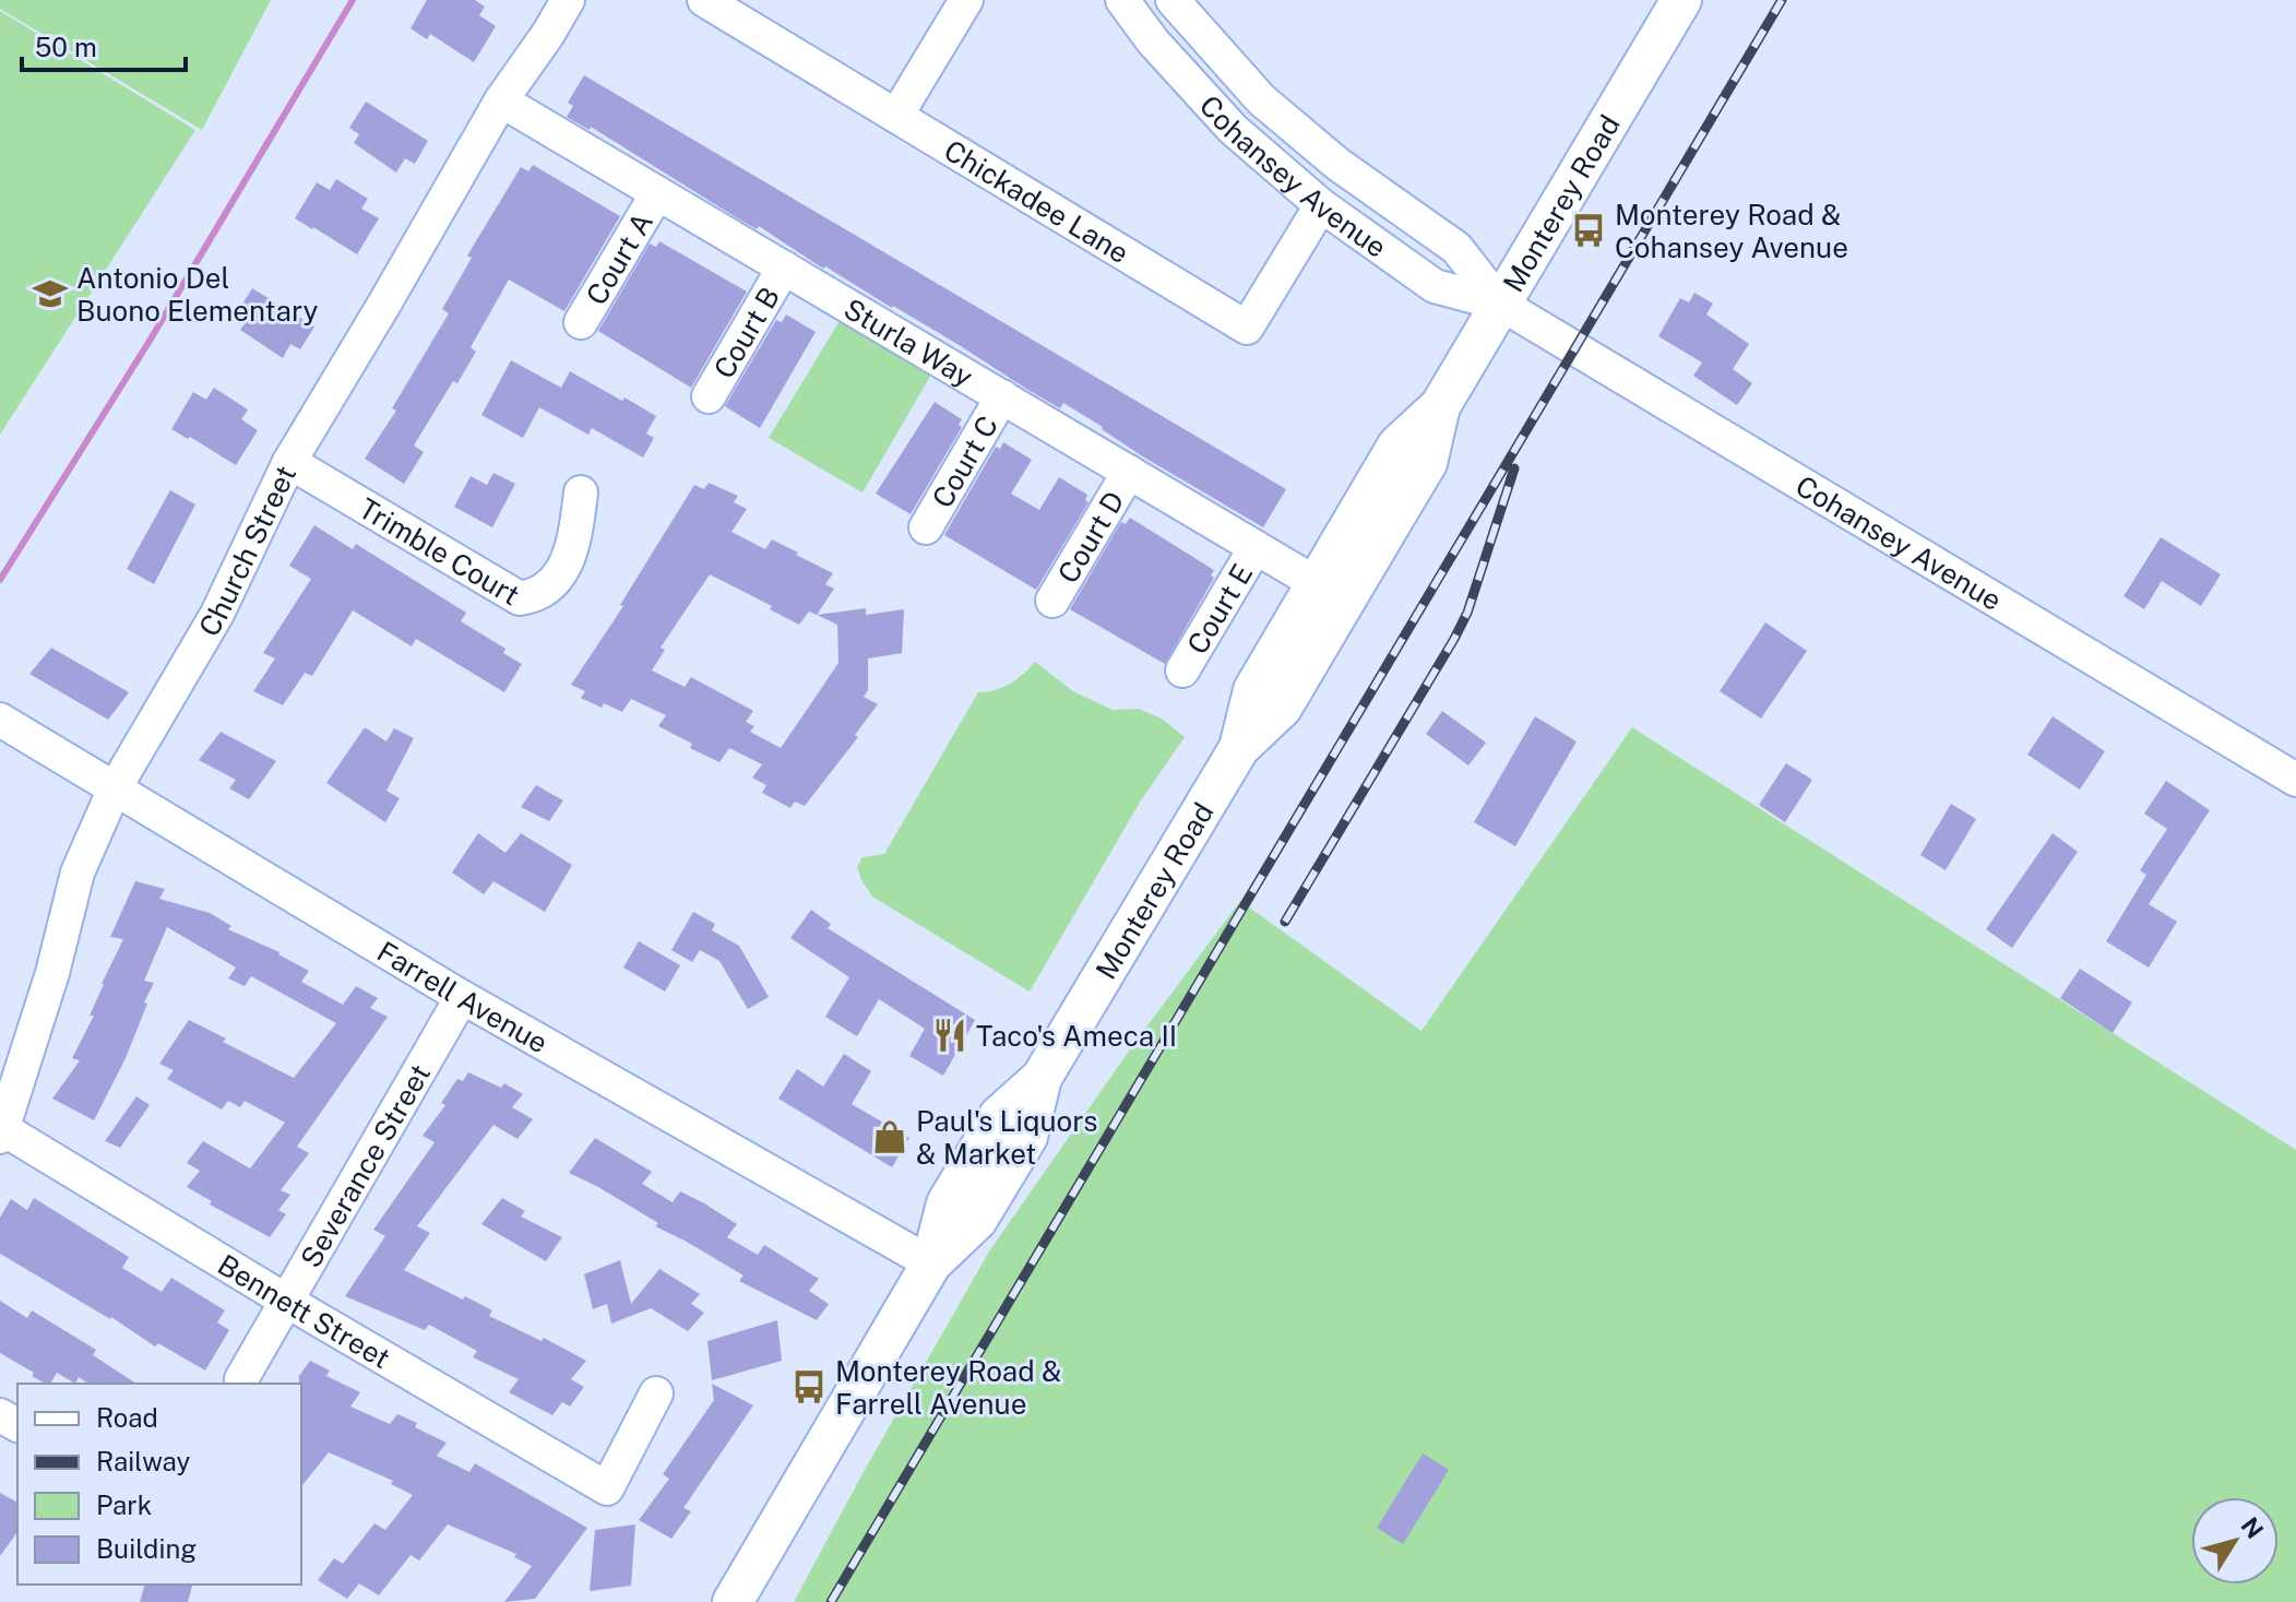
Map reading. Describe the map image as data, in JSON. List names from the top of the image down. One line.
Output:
{"streets":{"main road":["Monterey Road"],"street":["Cohansey Avenue","Chickadee Lane","Court A","Court B","Sturla Way","Court C","Court D","Trimble Court","Church Street","Court E","Farrell Avenue","Severance Street","Bennett Street"]},"crossings":[["Cohansey Avenue","Chickadee Lane"],["Cohansey Avenue","Monterey Road"],["Monterey Road","Sturla Way"],["Monterey Road","Farrell Avenue"],["Court A","Sturla Way"],["Court B","Sturla Way"],["Sturla Way","Court C"],["Sturla Way","Court D"],["Sturla Way","Church Street"],["Sturla Way","Court E"],["Trimble Court","Church Street"],["Church Street","Farrell Avenue"],["Church Street","Bennett Street"],["Farrell Avenue","Severance Street"],["Severance Street","Bennett Street"]],"places":{"bus stop":["Monterey Road & Cohansey Avenue","Monterey Road & Farrell Avenue"],"school or university":["Antonio Del Buono Elementary"],"restaurant":["Taco's Ameca II"],"shop":["Paul's Liquors & Market"]},"legend":["Road","Railway","Park","Building"],"scale_bar":"50 m","north":"top right"}
